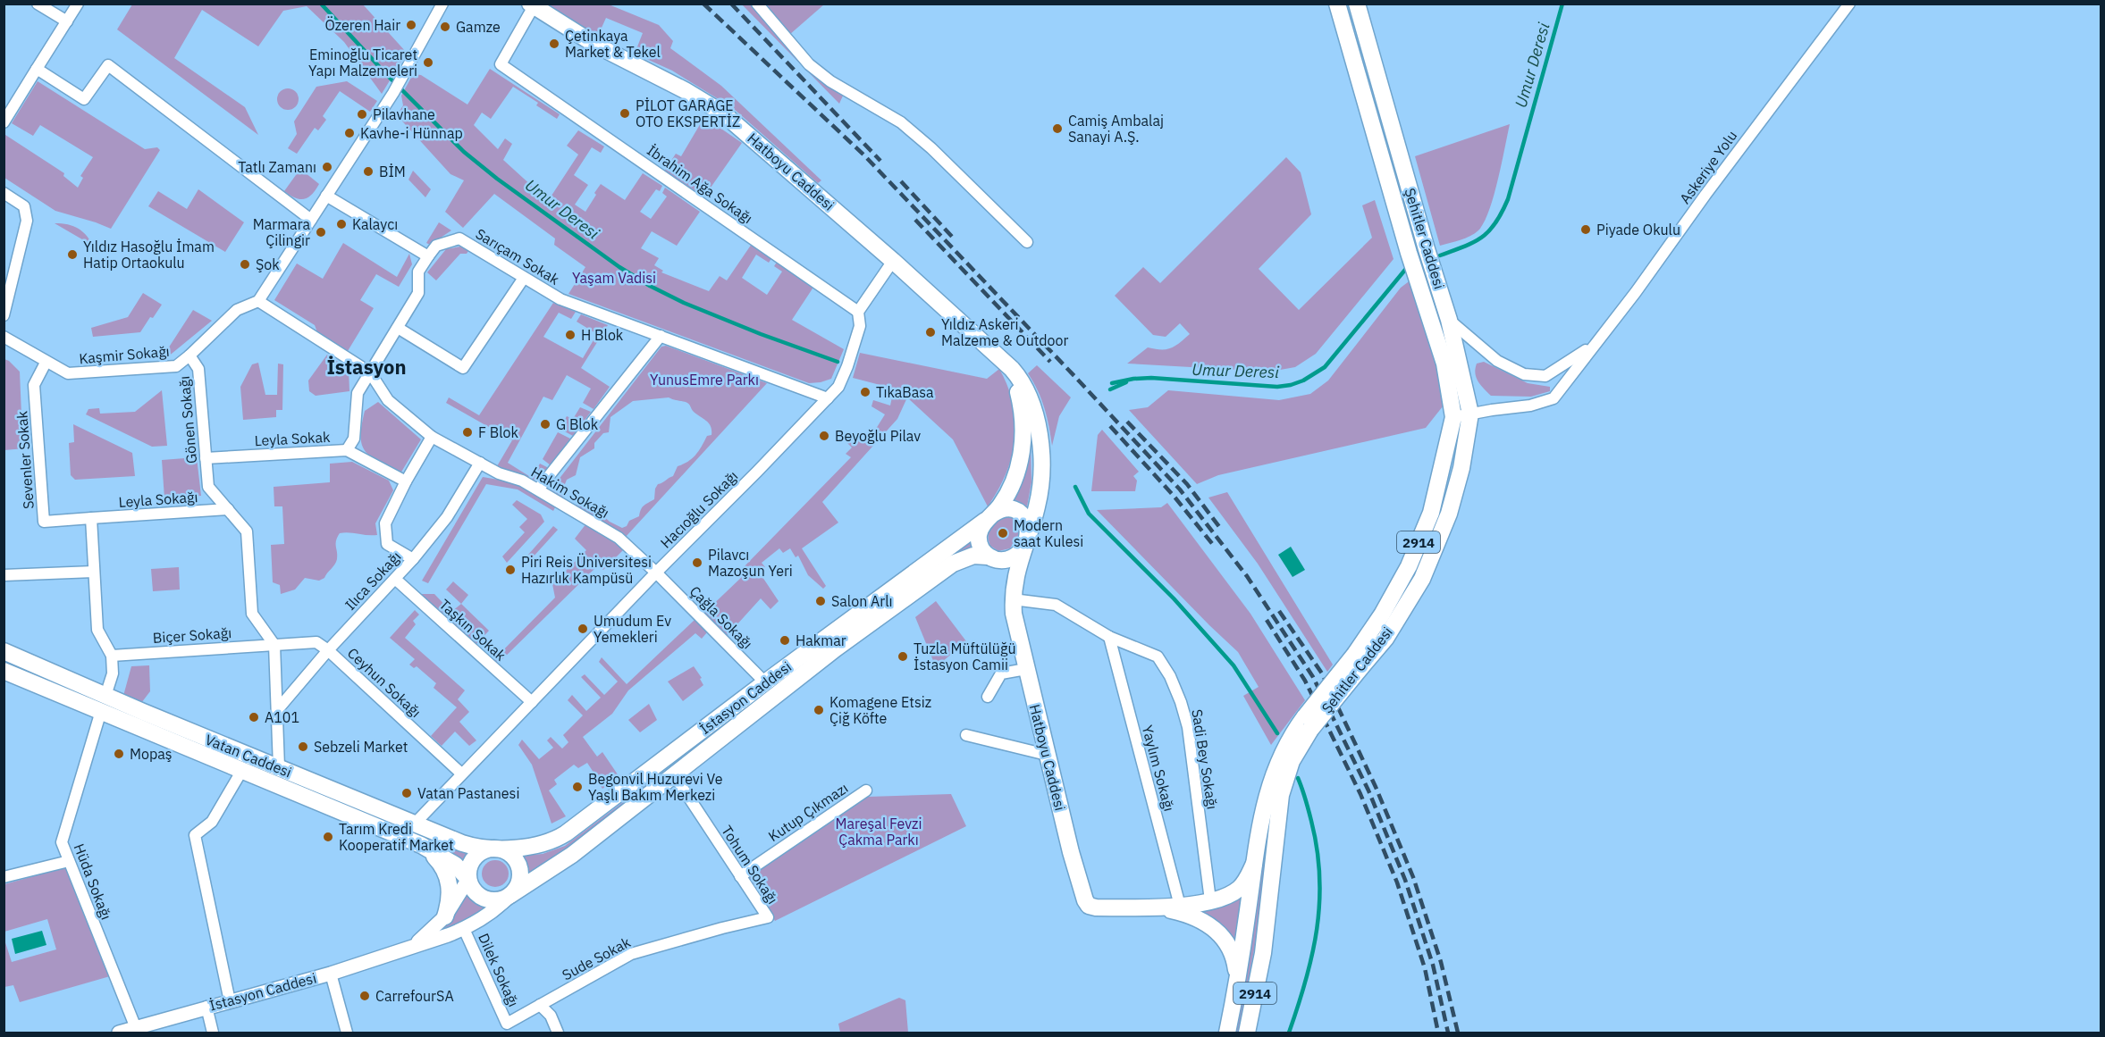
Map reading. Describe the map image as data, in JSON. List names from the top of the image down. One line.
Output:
{"streets":{"main road":["Hatboyu Caddesi","Şehitler Caddesi","2914","İstasyon Caddesi","Vatan Caddesi"],"street":["Askeriye Yolu","İbrahim Ağa Sokağı","Sarıçam Sokak","Kaşmir Sokağı","Gönen Sokağı","Leyla Sokak","Sevenler Sokak","Hakim Sokağı","Leyla Sokağı","Hacıoğlu Sokağı","Ilıca Sokağı","Çağla Sokağı","Taşkın Sokak","Biçer Sokağı","Ceyhun Sokağı","Sadi Bey Sokağı","Yaylım Sokağı","Kutup Çıkmazı","Tohum Sokağı","Hüda Sokağı","Sude Sokak","Dilek Sokağı"]},"crossings":[["Askeriye Yolu","Şehitler Caddesi"],["Hatboyu Caddesi","İbrahim Ağa Sokağı"],["Hatboyu Caddesi","Şehitler Caddesi"],["Hatboyu Caddesi","İstasyon Caddesi"],["Hatboyu Caddesi","Sadi Bey Sokağı"],["Hatboyu Caddesi","Yaylım Sokağı"],["İbrahim Ağa Sokağı","Hacıoğlu Sokağı"],["Sarıçam Sokak","Hacıoğlu Sokağı"],["Kaşmir Sokağı","Gönen Sokağı"],["Kaşmir Sokağı","Sevenler Sokak"],["Gönen Sokağı","Leyla Sokak"],["Gönen Sokağı","Leyla Sokağı"],["Gönen Sokağı","Biçer Sokağı"],["Gönen Sokağı","Ceyhun Sokağı"],["Sevenler Sokak","Leyla Sokağı"],["Hakim Sokağı","Hacıoğlu Sokağı"],["Hakim Sokağı","Ilıca Sokağı"],["Hakim Sokağı","Çağla Sokağı"],["Hacıoğlu Sokağı","Çağla Sokağı"],["Hacıoğlu Sokağı","Taşkın Sokak"],["Hacıoğlu Sokağı","Ceyhun Sokağı"],["Hacıoğlu Sokağı","Vatan Caddesi"],["Ilıca Sokağı","Taşkın Sokak"],["Ilıca Sokağı","Ceyhun Sokağı"],["Çağla Sokağı","İstasyon Caddesi"],["Biçer Sokağı","Ceyhun Sokağı"],["İstasyon Caddesi","Vatan Caddesi"],["İstasyon Caddesi","Tohum Sokağı"],["İstasyon Caddesi","Hüda Sokağı"],["İstasyon Caddesi","Dilek Sokağı"],["Vatan Caddesi","Hüda Sokağı"],["Sadi Bey Sokağı","Yaylım Sokağı"],["Kutup Çıkmazı","Tohum Sokağı"],["Tohum Sokağı","Sude Sokak"],["Sude Sokak","Dilek Sokağı"]],"districts":["İstasyon"],"water":["Umur Deresi"],"parks":["Yaşam Vadisi","YunusEmre Parkı","Mareşal Fevzi Çakma Parkı"],"places":["Özeren Hair","Gamze","Çetinkaya Market & Tekel","Eminoğlu Ticaret Yapı Malzemeleri","PİLOT GARAGE OTO EKSPERTİZ","Pilavhane","Camiş Ambalaj Sanayi A.Ş.","Kavhe-i Hünnap","Tatlı Zamanı","BİM","Kalaycı","Piyade Okulu","Marmara Çilingir","Yıldız Hasoğlu İmam Hatip Ortaokulu","Şok","Yıldız Askeri Malzeme & Outdoor","H Blok","TıkaBasa","G Blok","F Blok","Beyoğlu Pilav","Modern saat Kulesi","Pilavcı Mazoşun Yeri","Piri Reis Üniversitesi Hazırlık Kampüsü","Salon Arlı","Umudum Ev Yemekleri","Hakmar","Tuzla Müftülüğü İstasyon Camii","Komagene Etsiz Çiğ Köfte","A101","Sebzeli Market","Mopaş","Begonvil Huzurevi Ve Yaşlı Bakım Merkezi","Vatan Pastanesi","Tarım Kredi Kooperatif Market","CarrefourSA"]}
